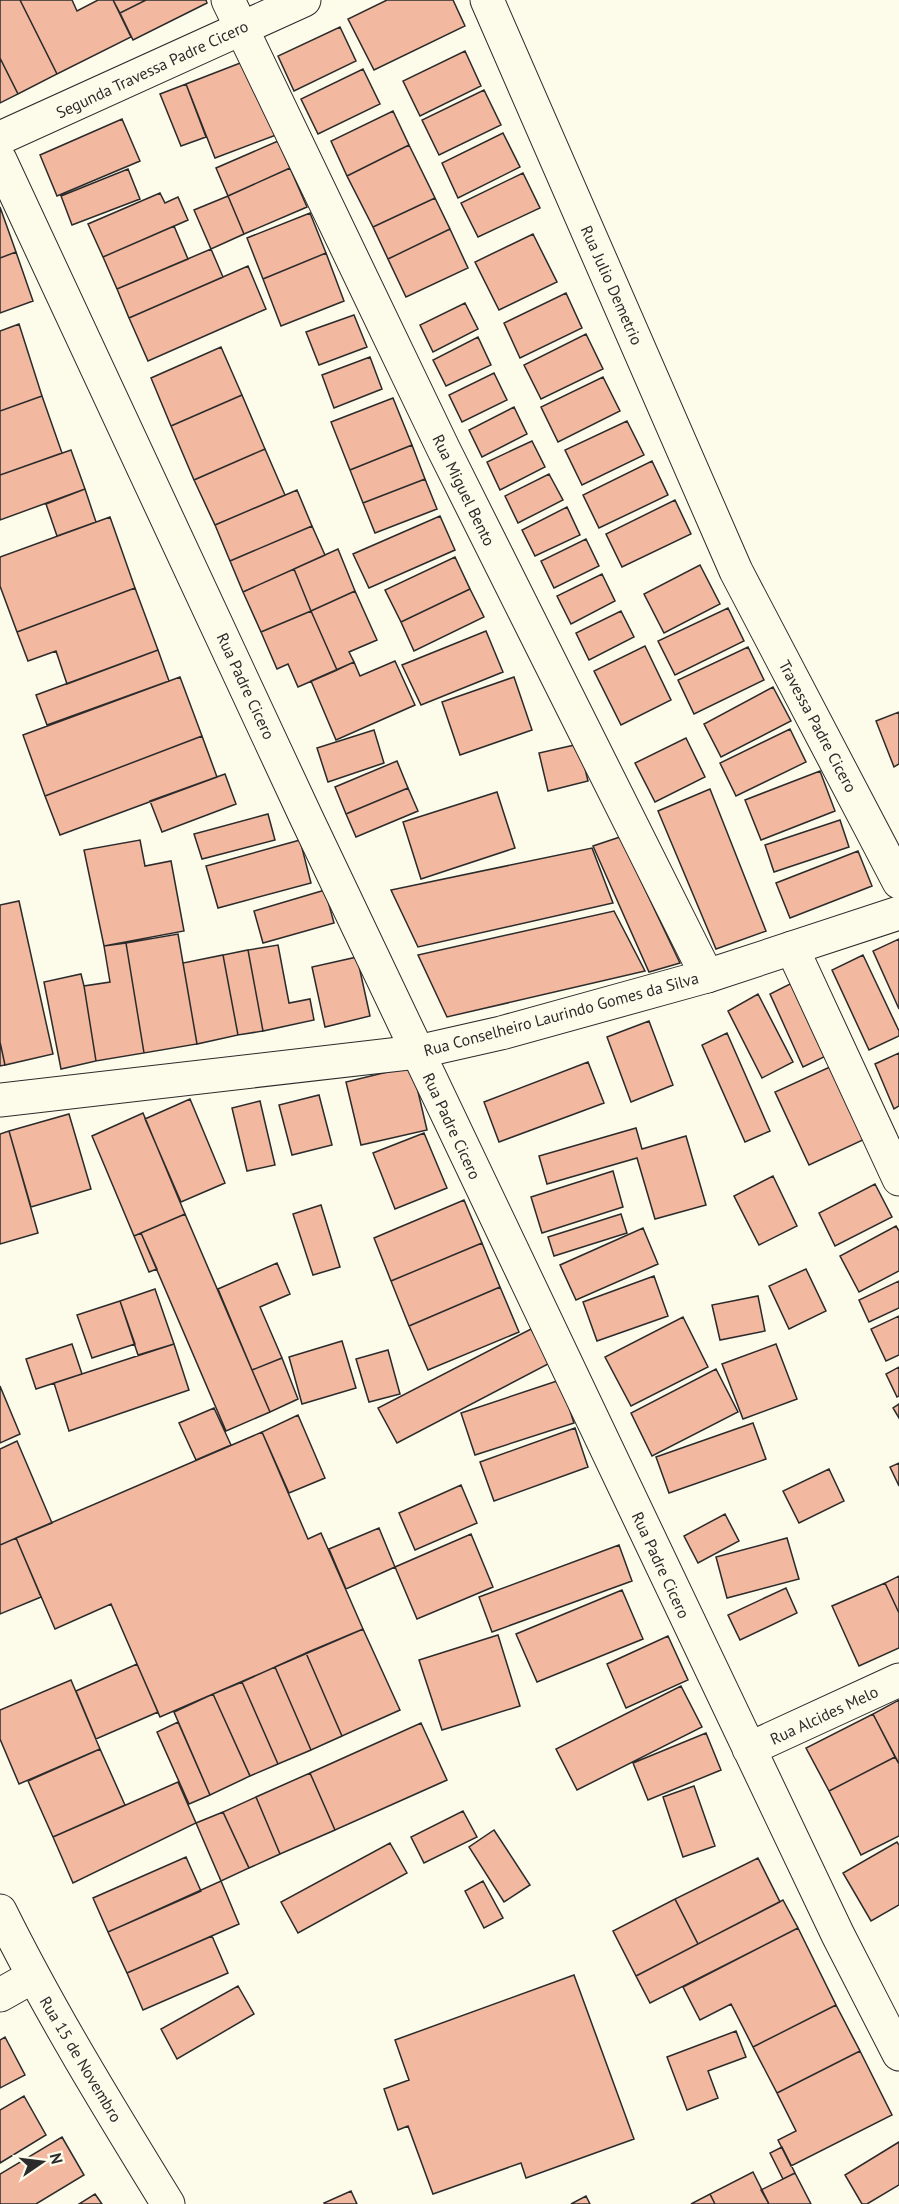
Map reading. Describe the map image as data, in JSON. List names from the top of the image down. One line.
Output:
{"streets":{"street":["Segunda Travessa Padre Cicero","Rua Julio Demetrio","Rua Miguel Bento","Rua Padre Cicero","Travessa Padre Cicero","Rua Conselheiro Laurindo Gomes da Silva","Rua Alcides Melo","Rua 15 de Novembro"]},"crossings":[["Segunda Travessa Padre Cicero","Rua Miguel Bento"],["Rua Julio Demetrio","Travessa Padre Cicero"],["Rua Miguel Bento","Rua Conselheiro Laurindo Gomes da Silva"],["Rua Padre Cicero","Rua Conselheiro Laurindo Gomes da Silva"],["Rua Padre Cicero","Rua Alcides Melo"]],"north":"right"}
